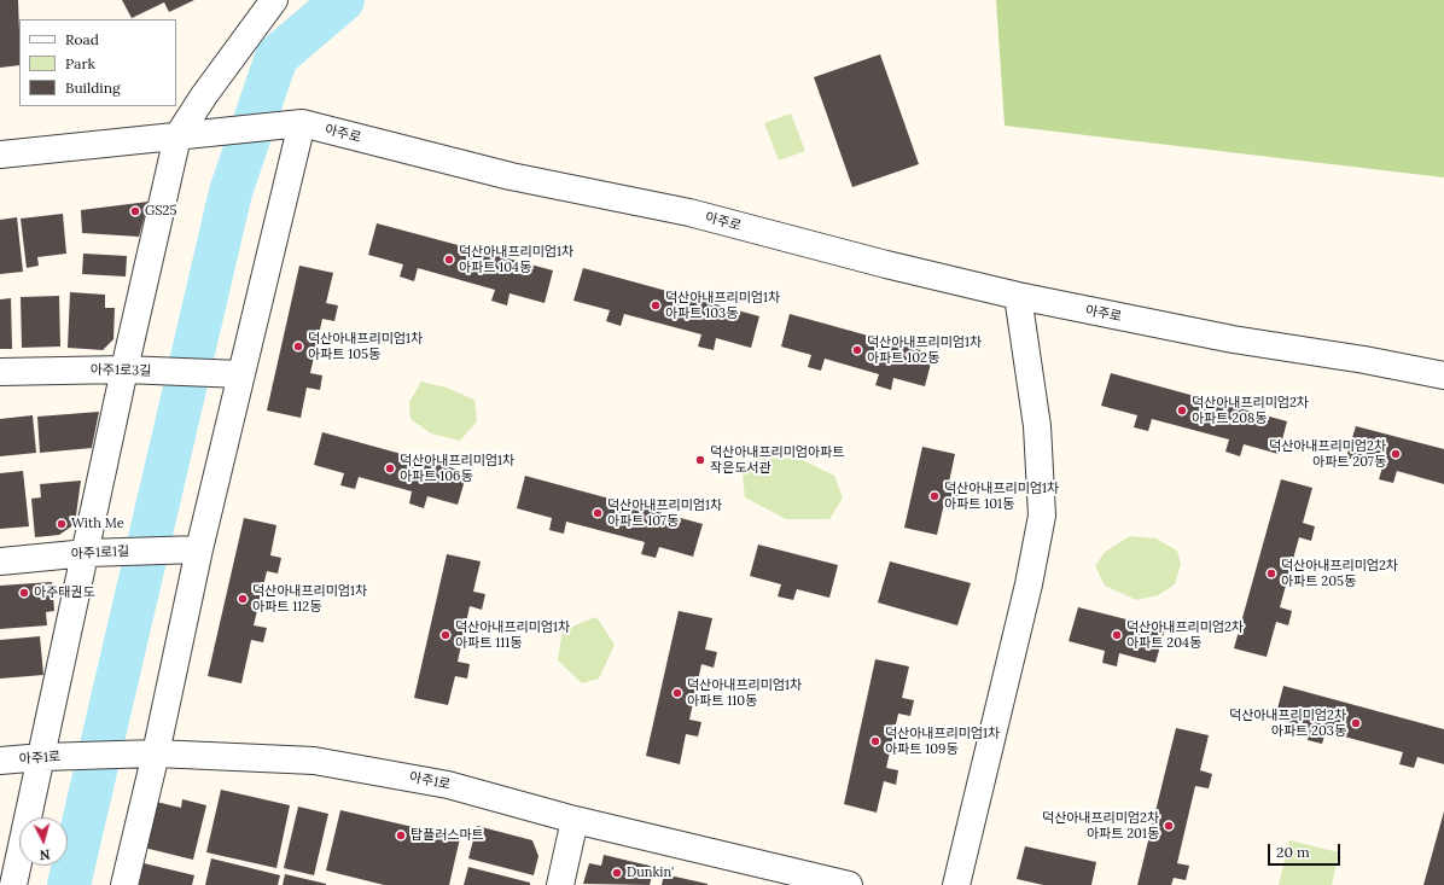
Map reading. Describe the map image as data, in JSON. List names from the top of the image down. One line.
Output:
{"streets":{"street":["아주로","아주1로3길","아주1로1길","아주1로"]},"places":["GS25","덕산아내프리미엄1차 아파트 104동","덕산아내프리미엄1차 아파트 103동","덕산아내프리미엄1차 아파트 105동","덕산아내프리미엄1차 아파트 102동","덕산아내프리미엄2차 아파트 208동","덕산아내프리미엄2차 아파트 207동","덕산아내프리미엄아파트 작은도서관","덕산아내프리미엄1차 아파트 106동","덕산아내프리미엄1차 아파트 101동","덕산아내프리미엄1차 아파트 107동","With Me","덕산아내프리미엄2차 아파트 205동","아주태권도","덕산아내프리미엄1차 아파트 112동","덕산아내프리미엄1차 아파트 111동","덕산아내프리미엄2차 아파트 204동","덕산아내프리미엄1차 아파트 110동","덕산아내프리미엄2차 아파트 203동","덕산아내프리미엄1차 아파트 109동","덕산아내프리미엄2차 아파트 201동","탑플러스마트","Dunkin'"],"legend":["Road","Park","Building"],"scale_bar":"20 m","north":"bottom"}
